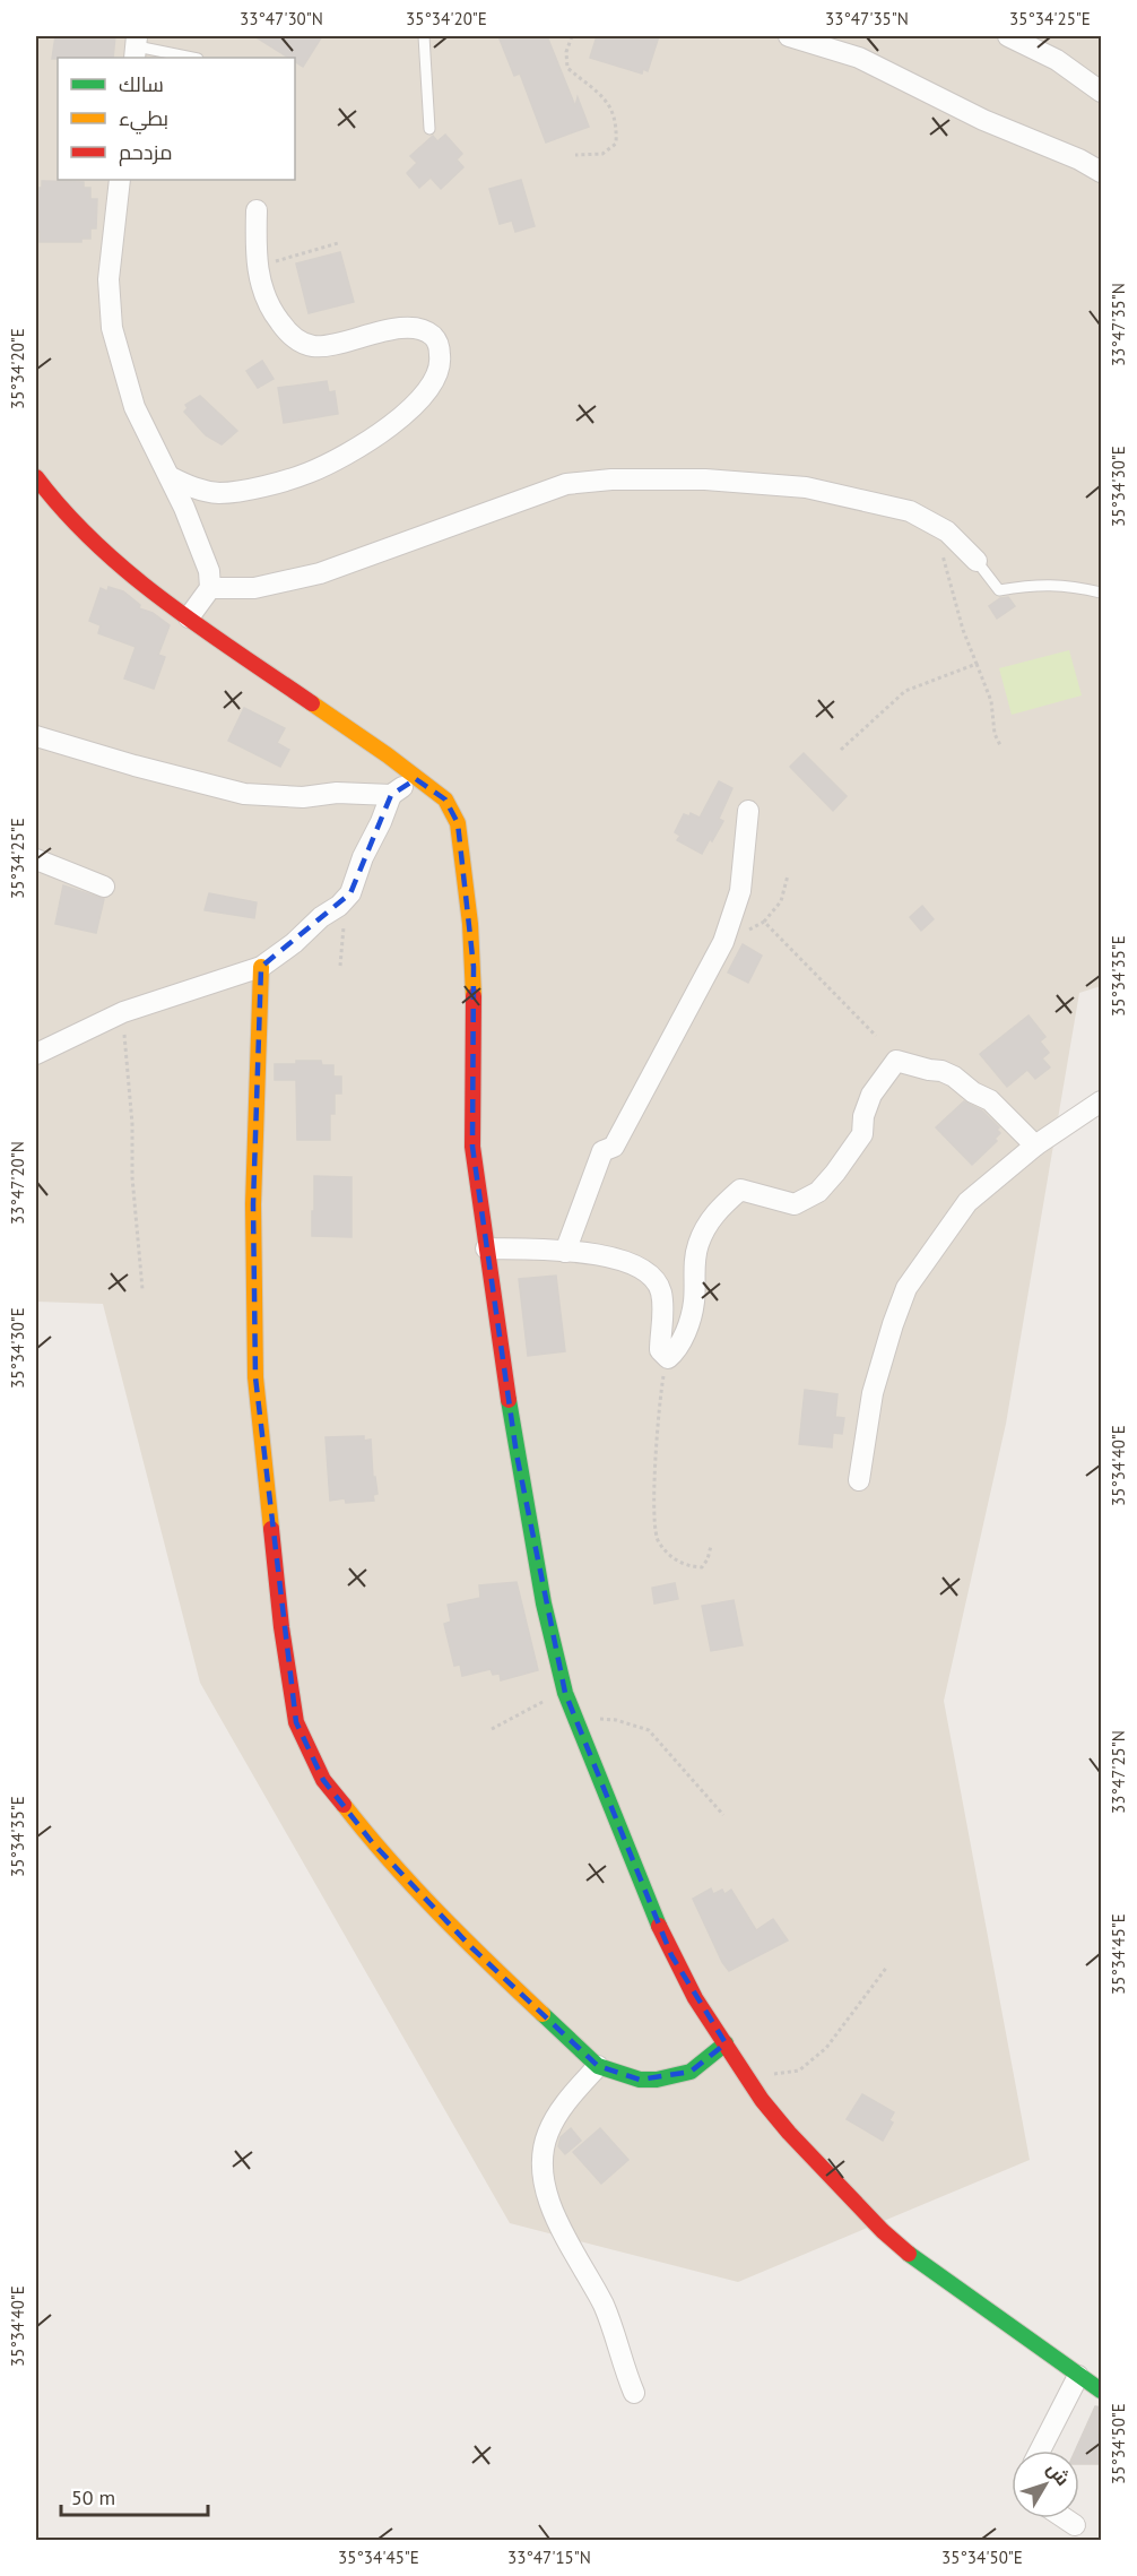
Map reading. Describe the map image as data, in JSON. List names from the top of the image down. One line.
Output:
{"legend":["سالك","بطيء","مزدحم"],"scale_bar":"50 m","north":"top right","coordinates":["33°47'30\"N","35°34'20\"E","33°47'35\"N","35°34'25\"E","35°34'30\"E","35°34'35\"E","33°47'20\"N","35°34'40\"E","33°47'25\"N","35°34'45\"E","35°34'50\"E","33°47'15\"N"]}
